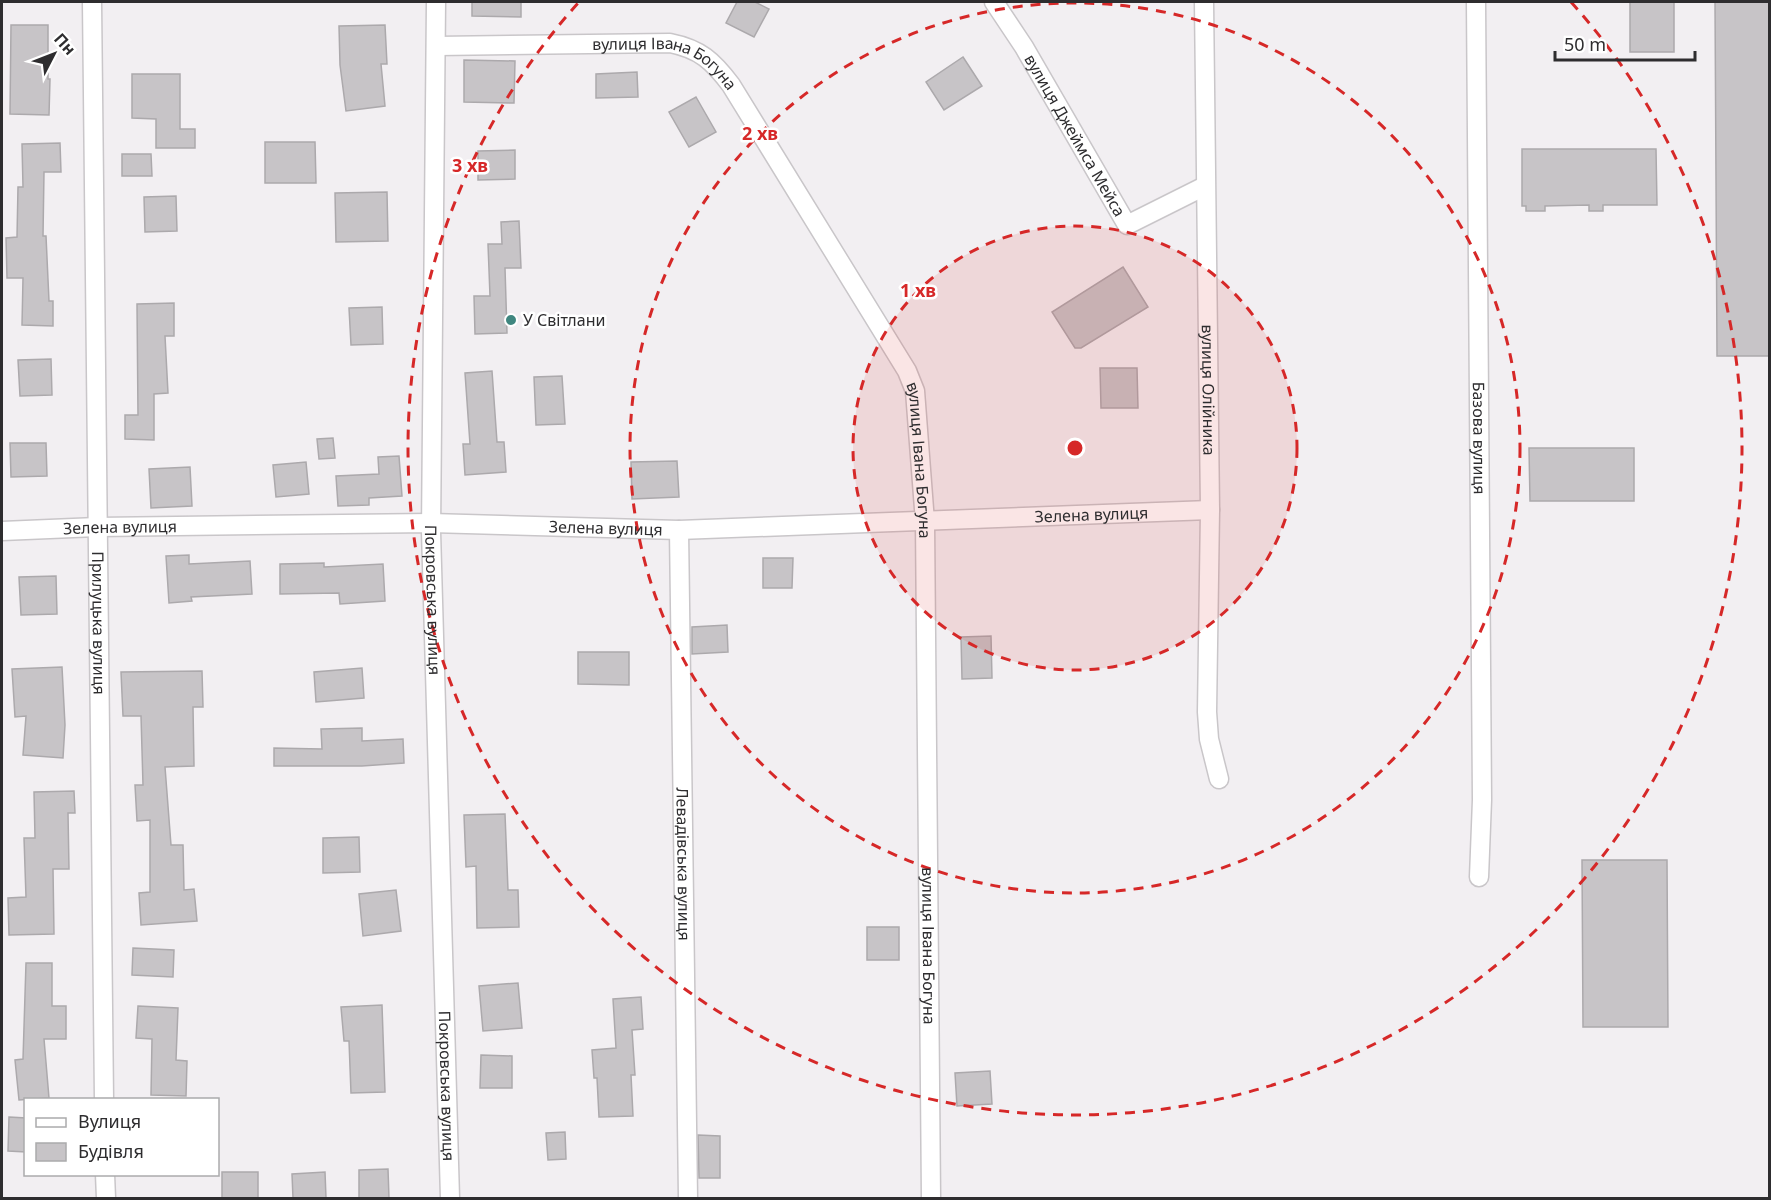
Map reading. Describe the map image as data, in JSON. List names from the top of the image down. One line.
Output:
{"streets":{"street":["вулиця Івана Богуна","вулиця Джеймса Мейса","вулиця Олійника","Базова вулиця","Зелена вулиця","Покровська вулиця","Прилуцька вулиця","Левадівська вулиця"]},"crossings":[["вулиця Івана Богуна","Зелена вулиця"],["вулиця Івана Богуна","Покровська вулиця"],["вулиця Джеймса Мейса","вулиця Олійника"],["вулиця Олійника","Зелена вулиця"],["Зелена вулиця","Покровська вулиця"],["Зелена вулиця","Прилуцька вулиця"],["Зелена вулиця","Левадівська вулиця"]],"places":["У Світлани"],"legend":["Вулиця","Будівля"],"scale_bar":"50 m","north":"top right","rings":["2 хв","3 хв","1 хв"]}
